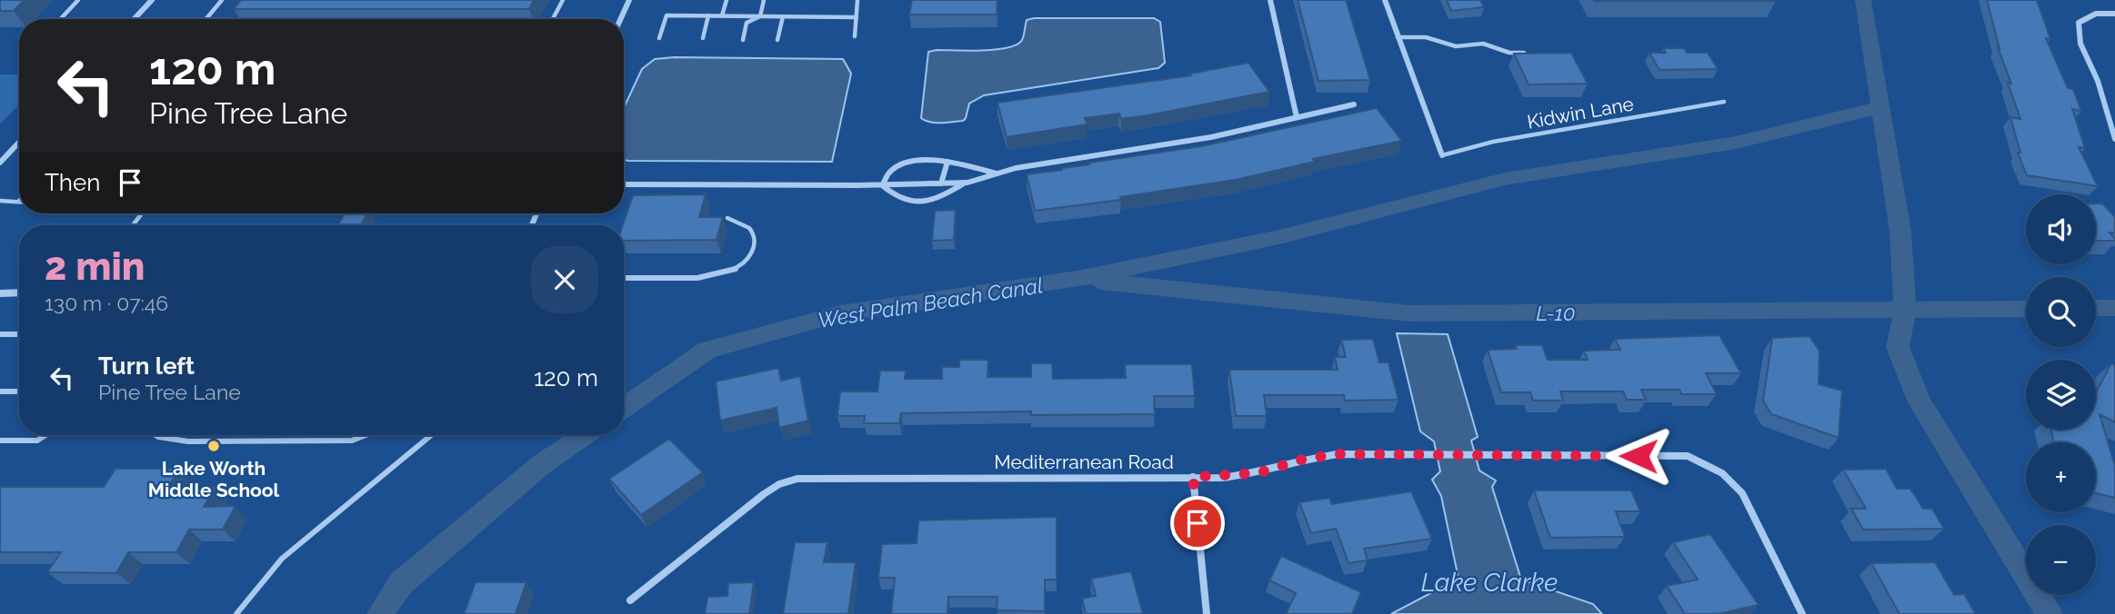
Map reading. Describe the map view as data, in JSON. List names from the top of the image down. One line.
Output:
{"streets":{"street":["Mediterranean Road"],"lane":["Kidwin Lane"]},"water":["West Palm Beach Canal","L-10","Lake Clarke"],"places":["Lake Worth Middle School"],"page":{"turn":["120 m","Pine Tree Lane"],"then":"Then","map_buttons":["+","−"],"heading":["2 min","130 m · 07:46"],"list":[{"name":"Turn left","note":"Pine Tree Lane","value":"120 m"}]}}
